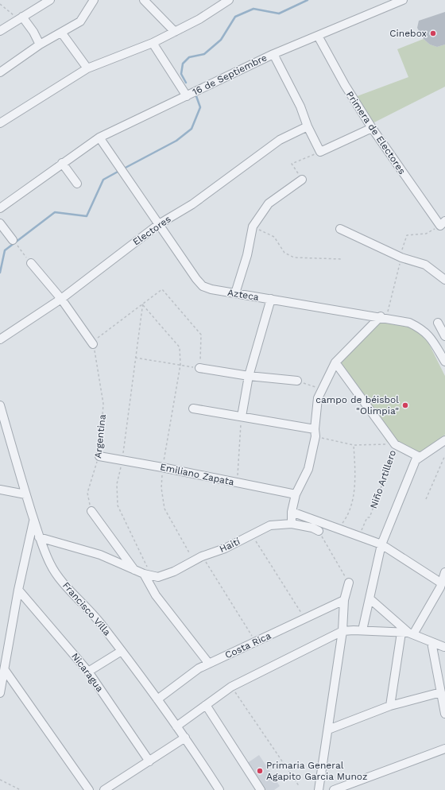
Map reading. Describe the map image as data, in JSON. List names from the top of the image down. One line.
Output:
{"streets":{"street":["16 de Septiembre","Primera de Electores","Electores","Azteca","Emiliano Zapata","Niño Artillero","Haití","Francisco Villa","Costa Rica","Nicaragua"],"path":["Argentina"]},"crossings":[["16 de Septiembre","Primera de Electores"],["16 de Septiembre","Azteca"],["Electores","Azteca"],["Argentina","Emiliano Zapata"],["Francisco Villa","Costa Rica"]],"places":["Cinebox","campo de béisbol \"Olimpia\"","Primaria General Agapito Garcia Munoz"]}
